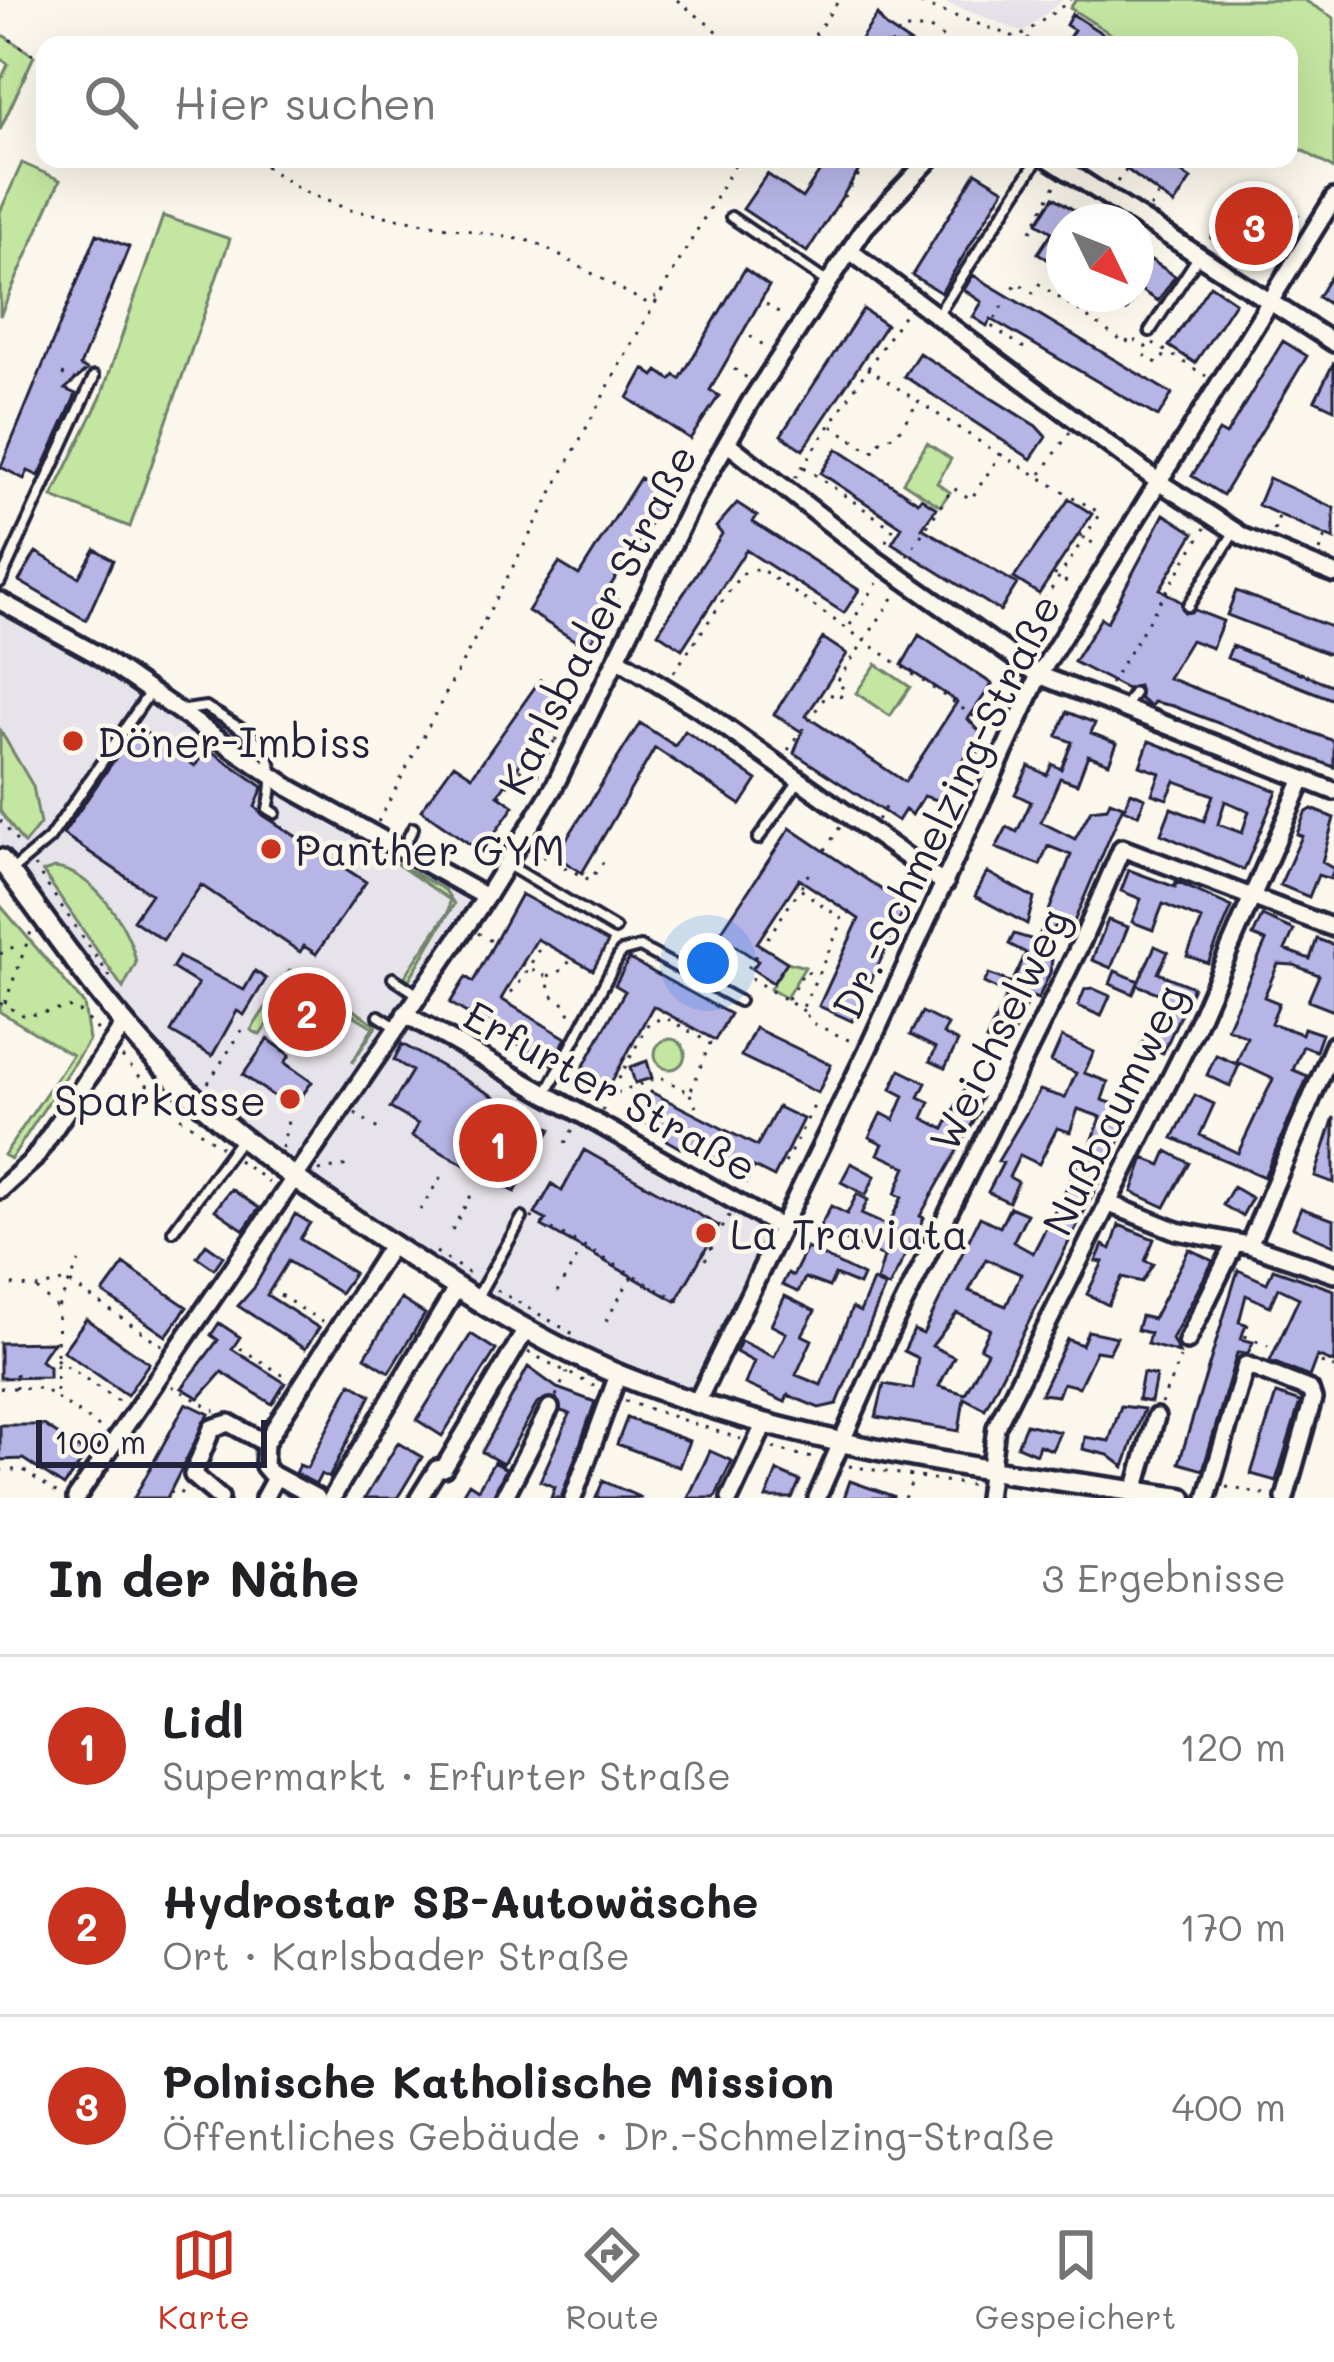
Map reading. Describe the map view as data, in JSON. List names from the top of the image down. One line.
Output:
{"streets":{"street":["Karlsbader Straße","Dr.-Schmelzing-Straße","Weichselweg","Erfurter Straße","Nußbaumweg"]},"crossings":[["Karlsbader Straße","Erfurter Straße"],["Dr.-Schmelzing-Straße","Erfurter Straße"],["Weichselweg","Nußbaumweg"]],"places":["Döner-Imbiss","Panther GYM","Sparkasse","La Traviata"],"scale_bar":"100 m","north":"bottom right","page":{"search":"Hier suchen","pins":["3","2","1"],"scale":"100 m","heading":["In der Nähe","3 Ergebnisse"],"list":[{"mark":"1","name":"Lidl","note":"Supermarkt · Erfurter Straße","value":"120 m"},{"mark":"2","name":"Hydrostar SB-Autowäsche","note":"Ort · Karlsbader Straße","value":"170 m"},{"mark":"3","name":"Polnische Katholische Mission","note":"Öffentliches Gebäude · Dr.-Schmelzing-Straße","value":"400 m"}],"nav":["Karte","Route","Gespeichert"]}}
